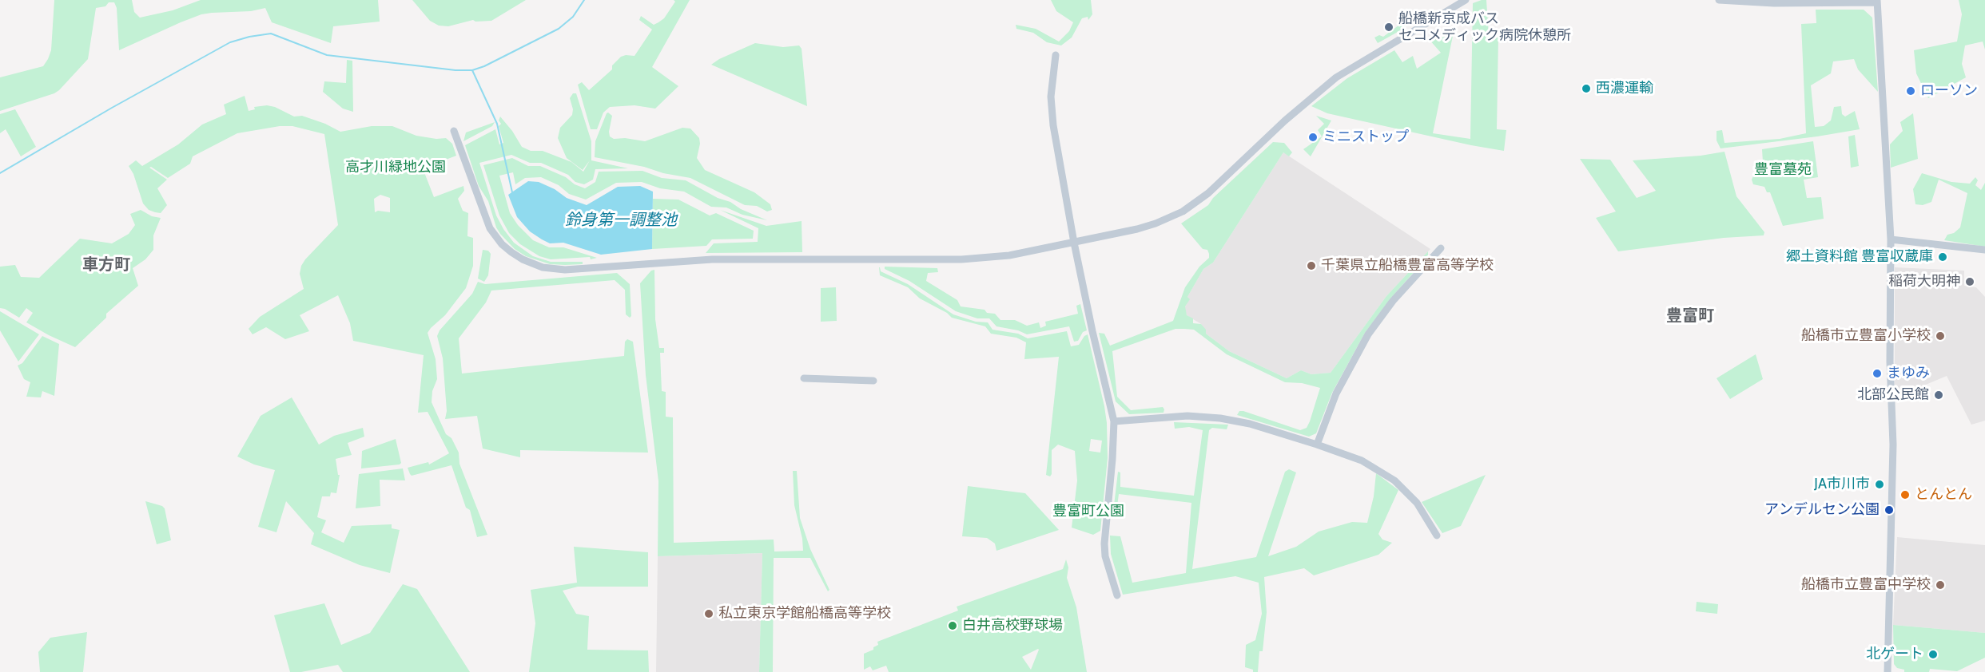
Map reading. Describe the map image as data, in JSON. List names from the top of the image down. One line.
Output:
{"districts":["車方町","豊富町"],"water":["鈴身第一調整池"],"parks":["高才川緑地公園","豊富墓苑","豊富町公園"],"places":["船橋新京成バス セコメディック病院休憩所","西濃運輸","ローソン","ミニストップ","郷土資料館 豊富収蔵庫","千葉県立船橋豊富高等学校","稲荷大明神","船橋市立豊富小学校","まゆみ","北部公民館","JA市川市","とんとん","アンデルセン公園","船橋市立豊富中学校","私立東京学館船橋高等学校","白井高校野球場","北ゲート"]}
